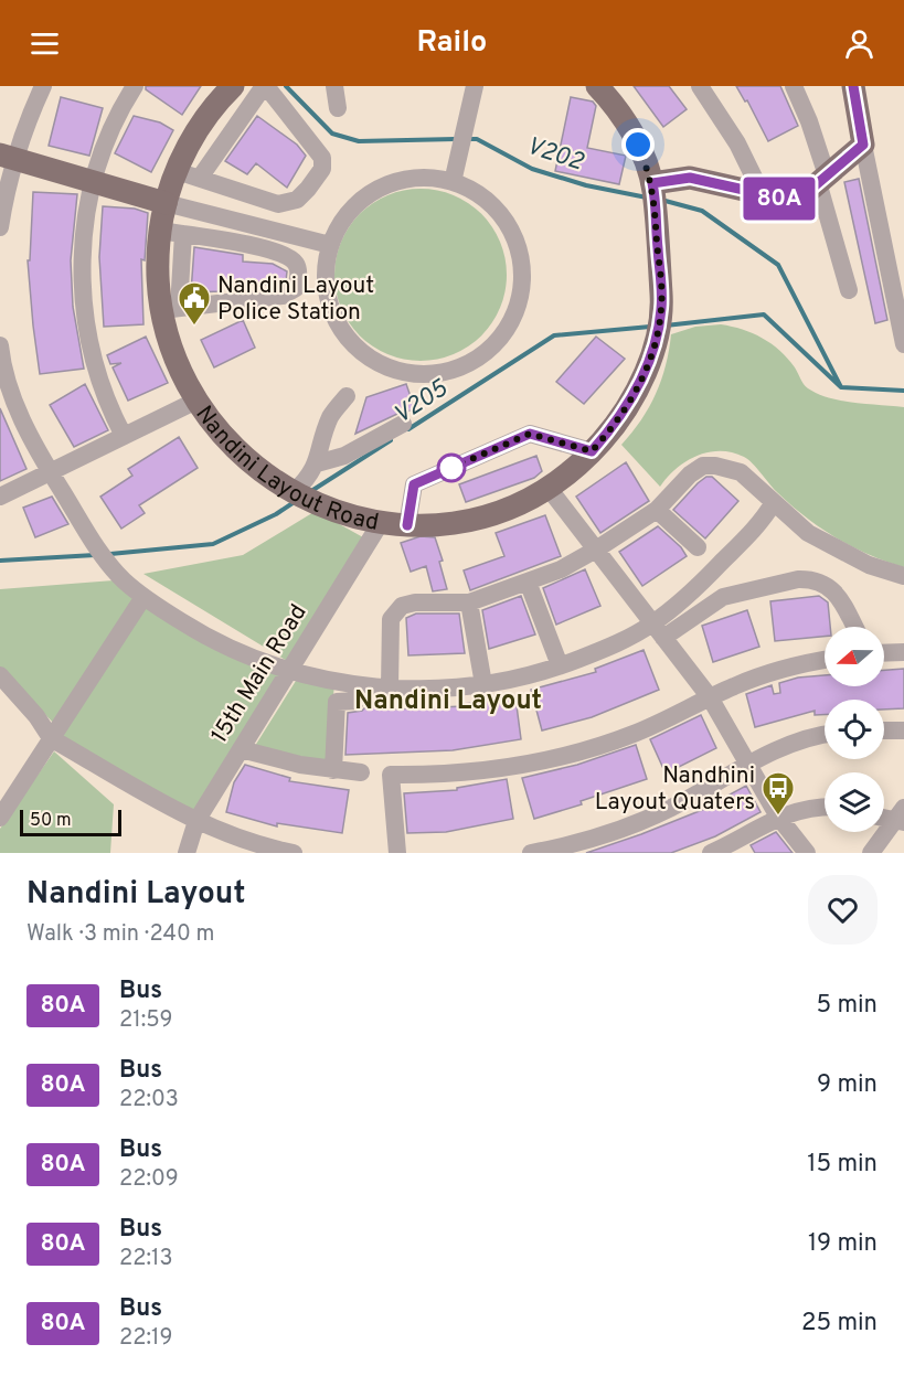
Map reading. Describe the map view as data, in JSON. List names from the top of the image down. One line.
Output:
{"streets":{"main road":["Nandini Layout Road"],"street":["15th Main Road"]},"crossings":[["Nandini Layout Road","15th Main Road"]],"districts":["Nandini Layout"],"water":["V202","V205"],"places":{"public building":["Nandini Layout Police Station"],"bus stop":["Nandhini Layout Quaters"]},"lines":["bus line 80A"],"scale_bar":"50 m","north":"left","page":{"header":"Railo","on_map":"80A","scale":"50 m","heading":["Nandini Layout","Walk · 3 min · 240 m"],"list":[{"mark":"80A","name":"Bus","note":"21:59","value":"5 min"},{"mark":"80A","name":"Bus","note":"22:03","value":"9 min"},{"mark":"80A","name":"Bus","note":"22:09","value":"15 min"},{"mark":"80A","name":"Bus","note":"22:13","value":"19 min"},{"mark":"80A","name":"Bus","note":"22:19","value":"25 min"}]}}
